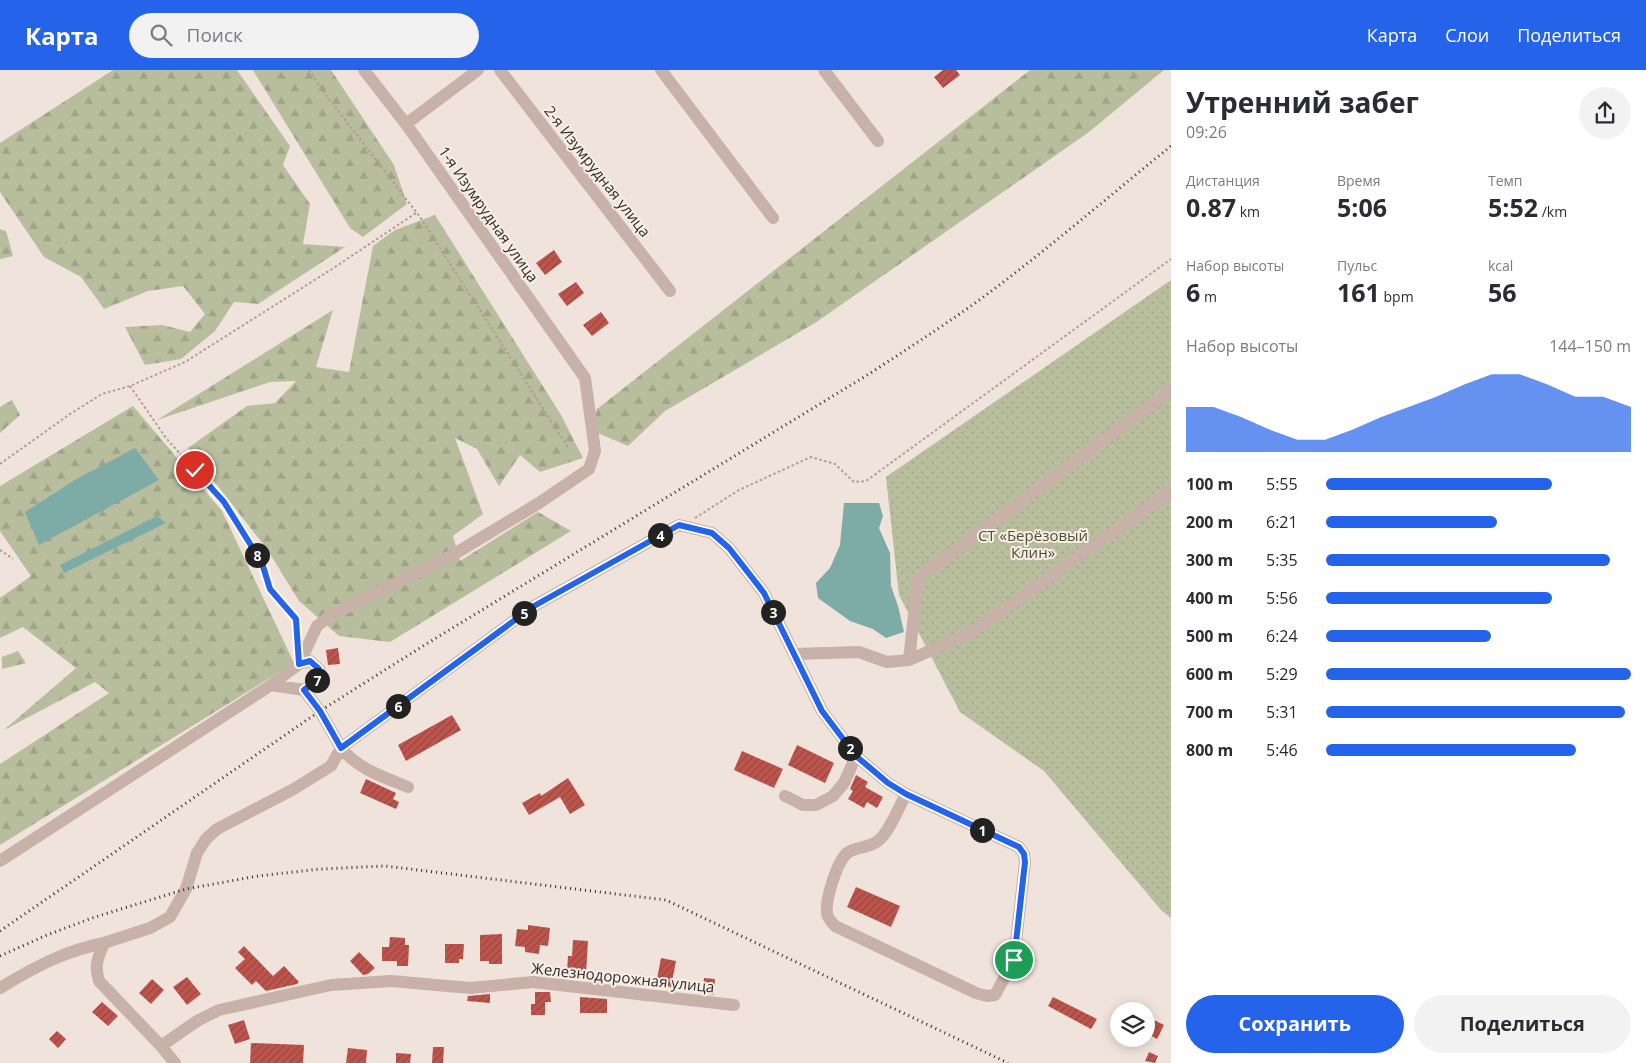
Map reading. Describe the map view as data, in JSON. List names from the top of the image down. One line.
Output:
{"streets":{"street":["2-я Изумрудная улица","1-я Изумрудная улица","Железнодорожная улица"]},"parks":["СТ «Берёзовый Клин»"],"page":{"header":"Карта","search":"Поиск","nav":["Карта","Слои","Поделиться"],"heading":["Утренний забег","09:26"],"stats":[["Дистанция","0.87 km"],["Время","5:06"],["Темп","5:52 /km"],["Набор высоты","6 m"],["Пульс","161 bpm"],["kcal","56"]],"chart":["Набор высоты","144–150 m"],"list":[{"name":"100 m","note":"5:55"},{"name":"200 m","note":"6:21"},{"name":"300 m","note":"5:35"},{"name":"400 m","note":"5:56"},{"name":"500 m","note":"6:24"},{"name":"600 m","note":"5:29"},{"name":"700 m","note":"5:31"},{"name":"800 m","note":"5:46"}],"pins":["4","8","3","5","7","6","2","1"],"buttons":["Сохранить","Поделиться"]}}
